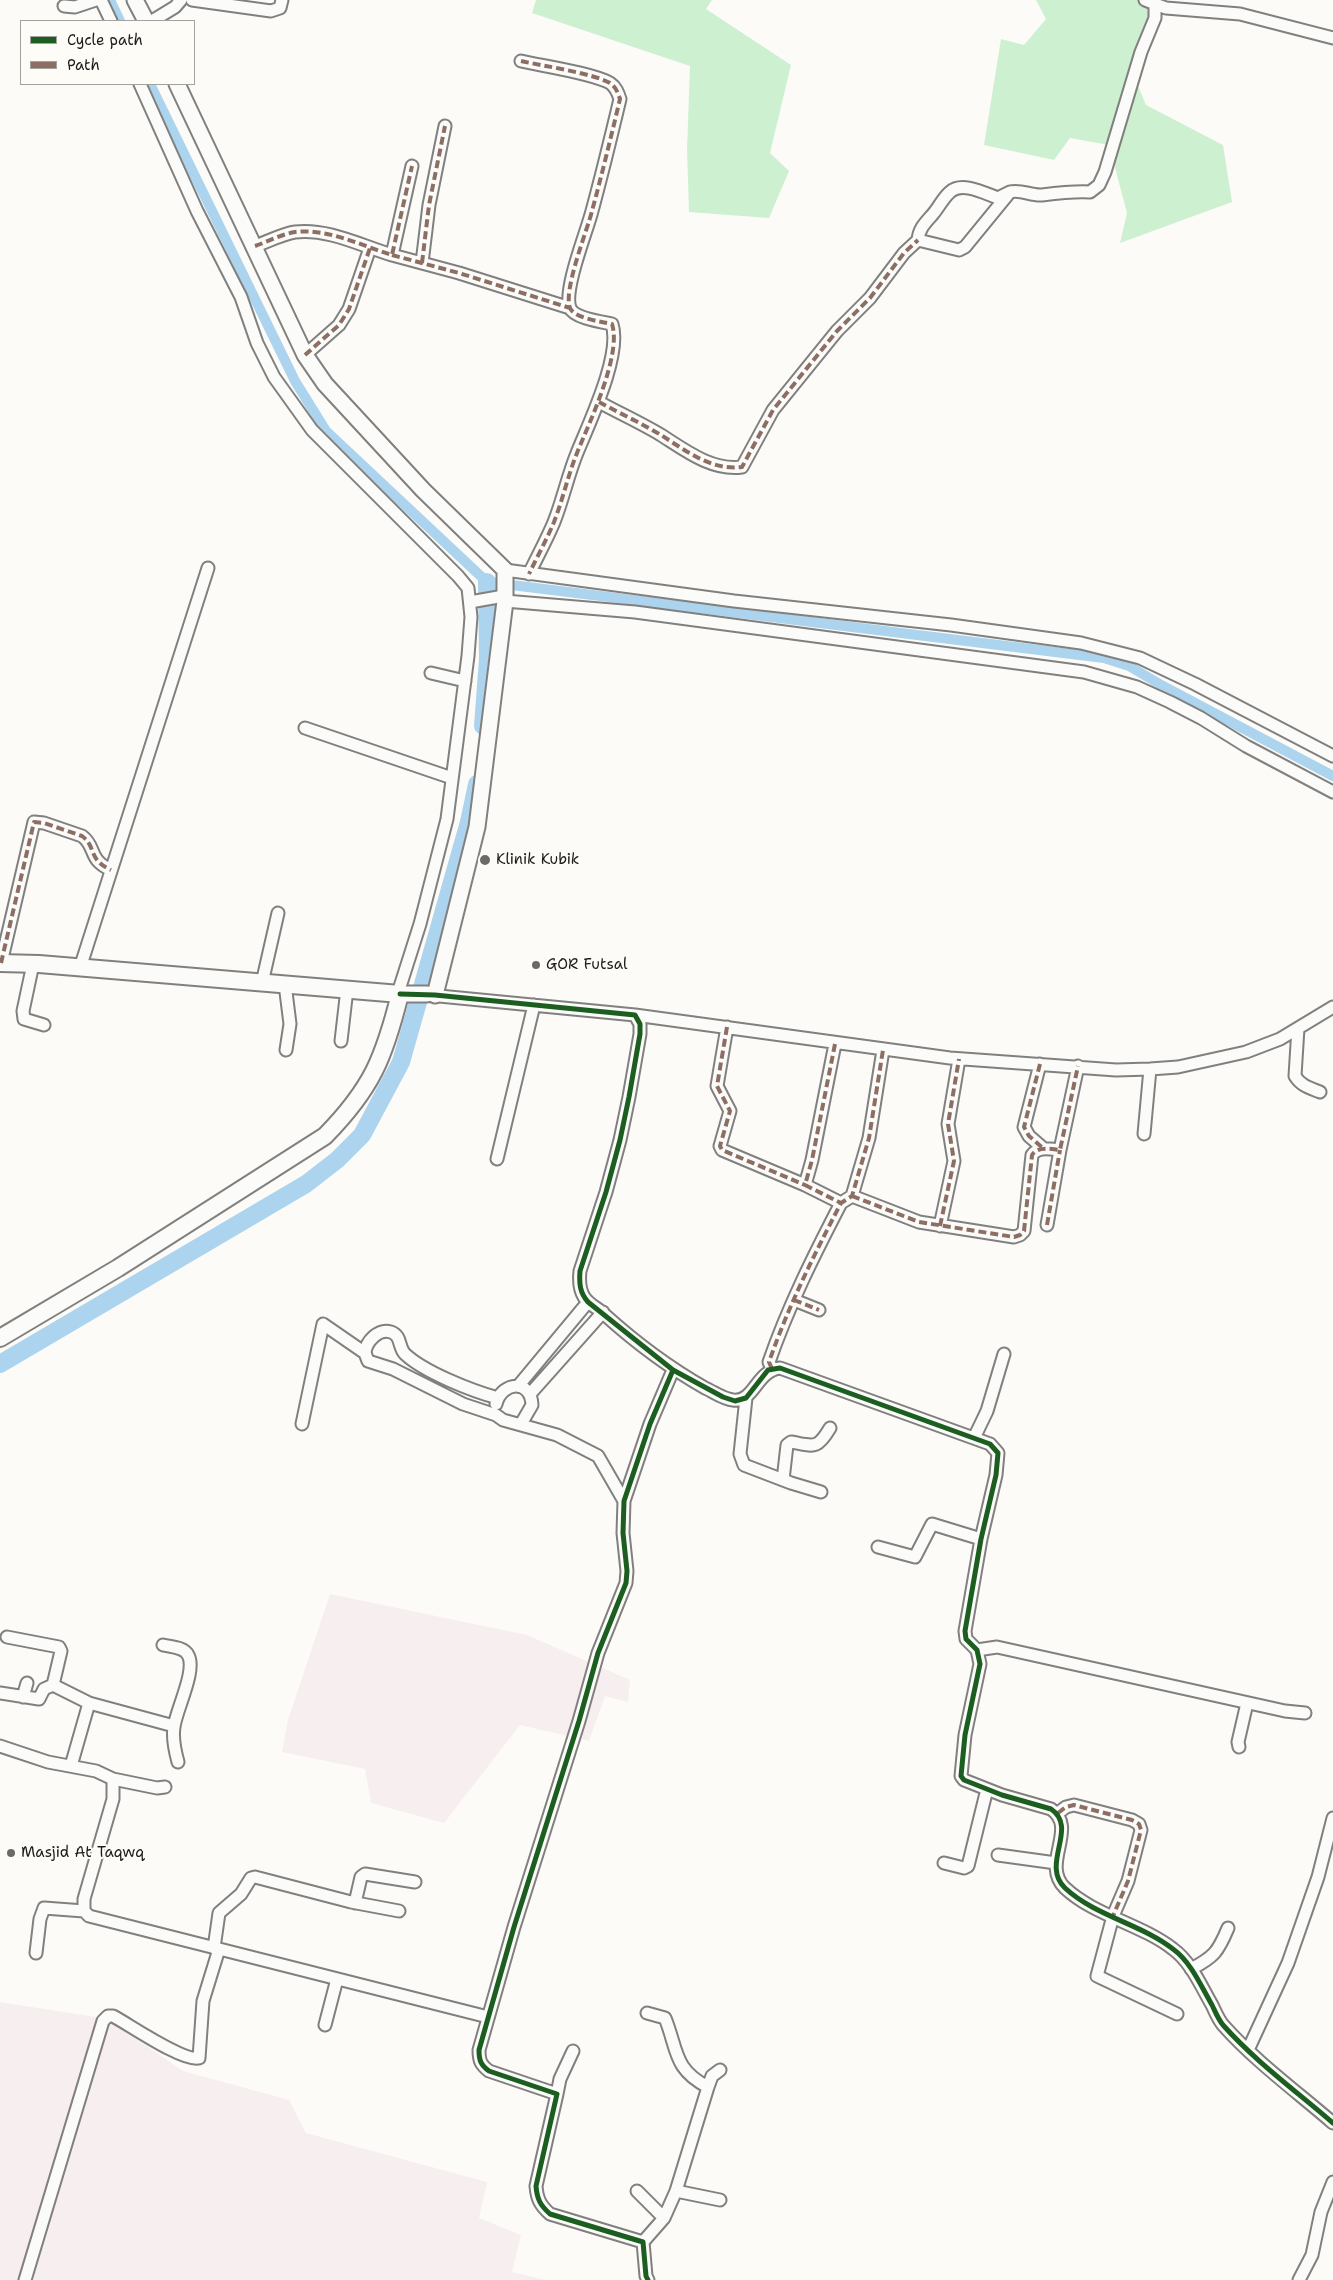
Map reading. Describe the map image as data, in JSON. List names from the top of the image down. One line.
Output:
{"places":["Klinik Kubik","GOR Futsal","Masjid At Taqwq"],"legend":["Cycle path","Path"]}
